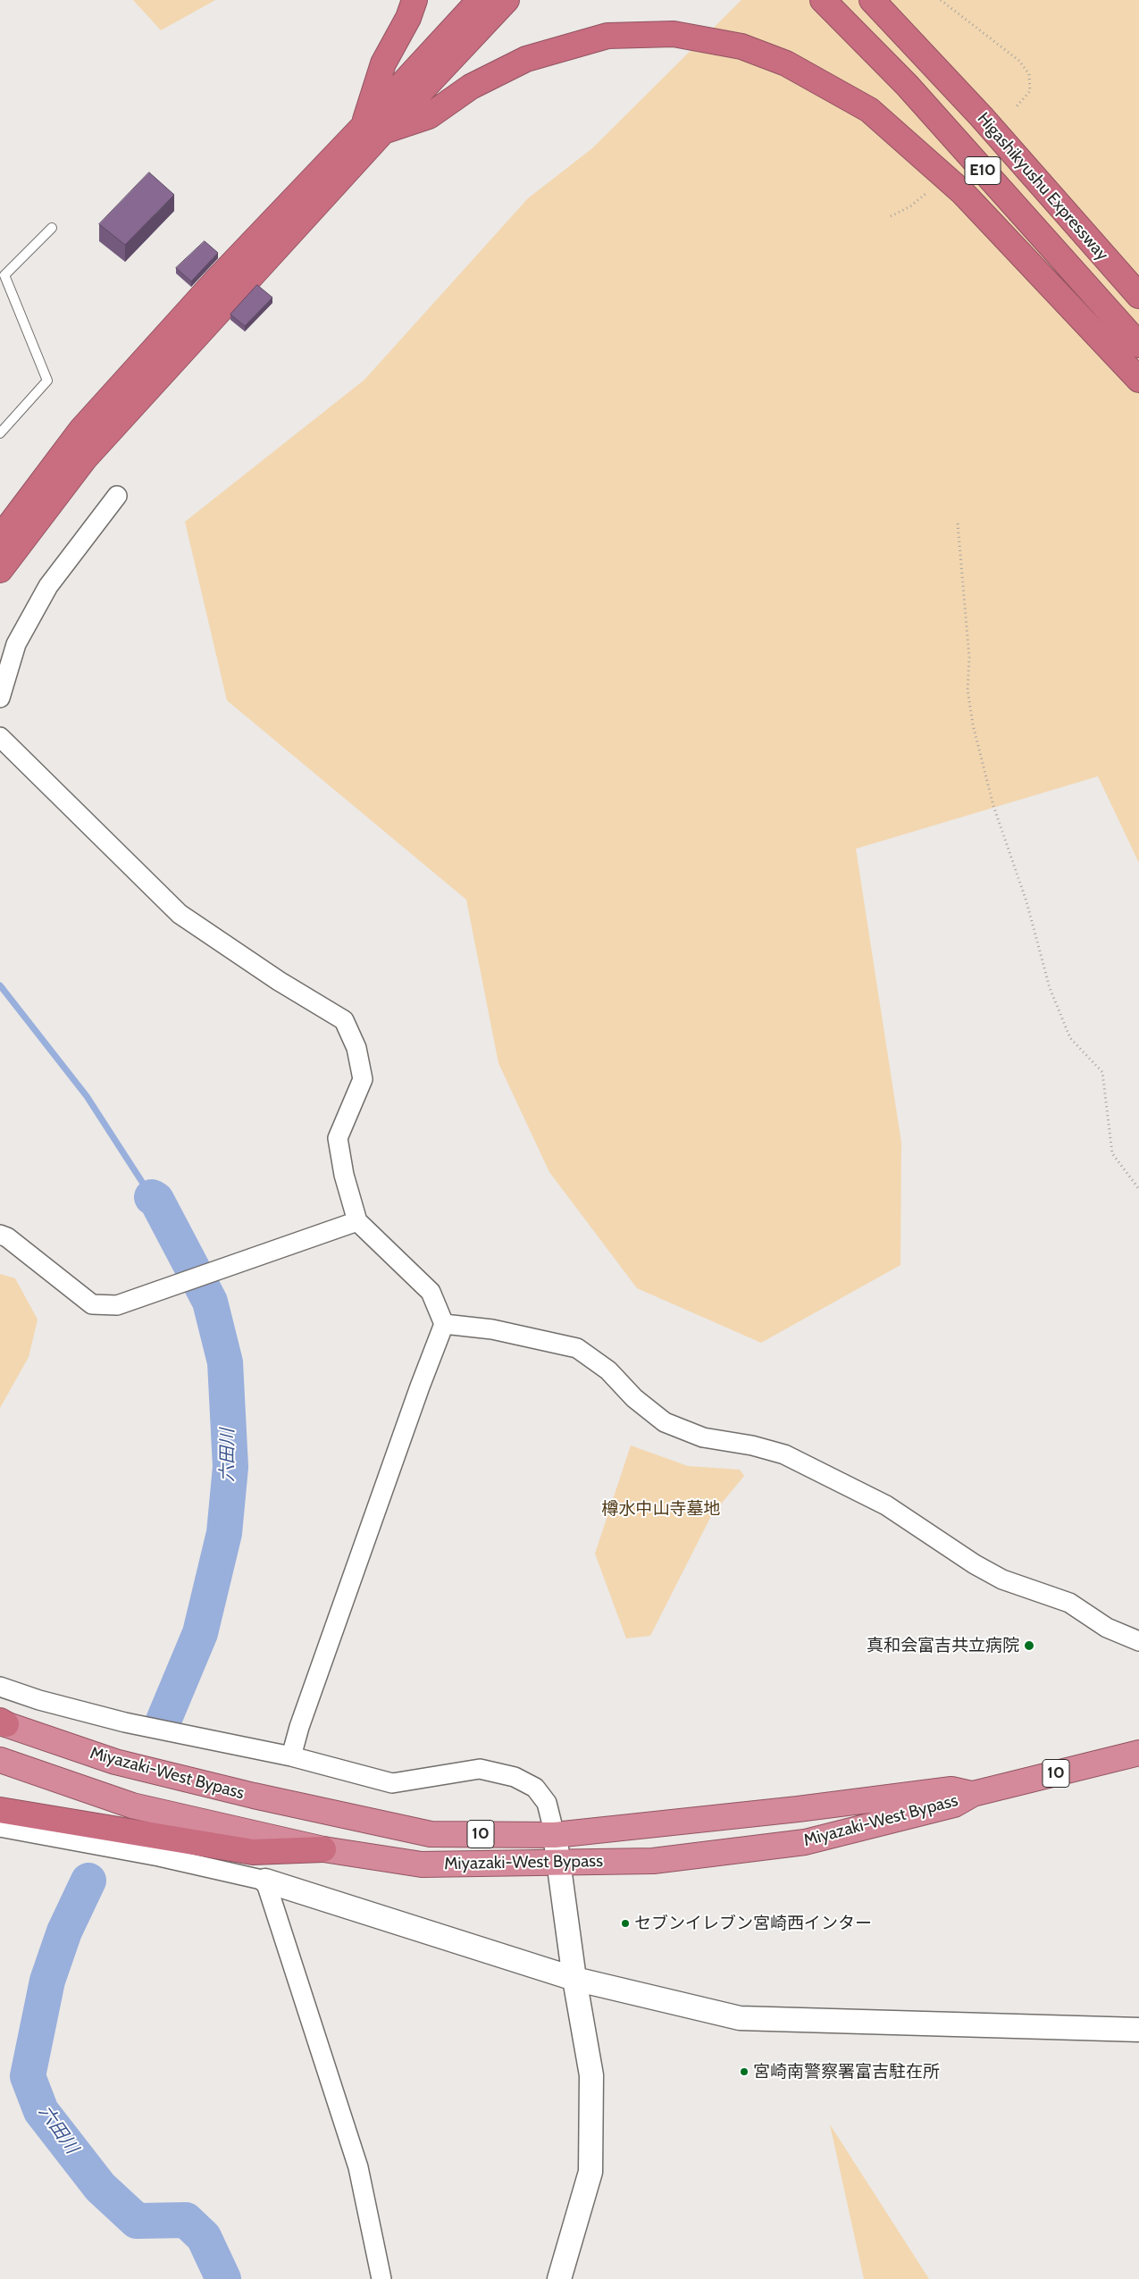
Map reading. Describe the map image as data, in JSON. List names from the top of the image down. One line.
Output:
{"streets":{"highway":["E10","Higashikyushu Expressway","Miyazaki-West Bypass","10"]},"crossings":[["Miyazaki-West Bypass","10"]],"water":["六田川"],"parks":["樽水中山寺墓地"],"places":["真和会富吉共立病院","セブンイレブン宮崎西インター","宮崎南警察署富吉駐在所"]}
